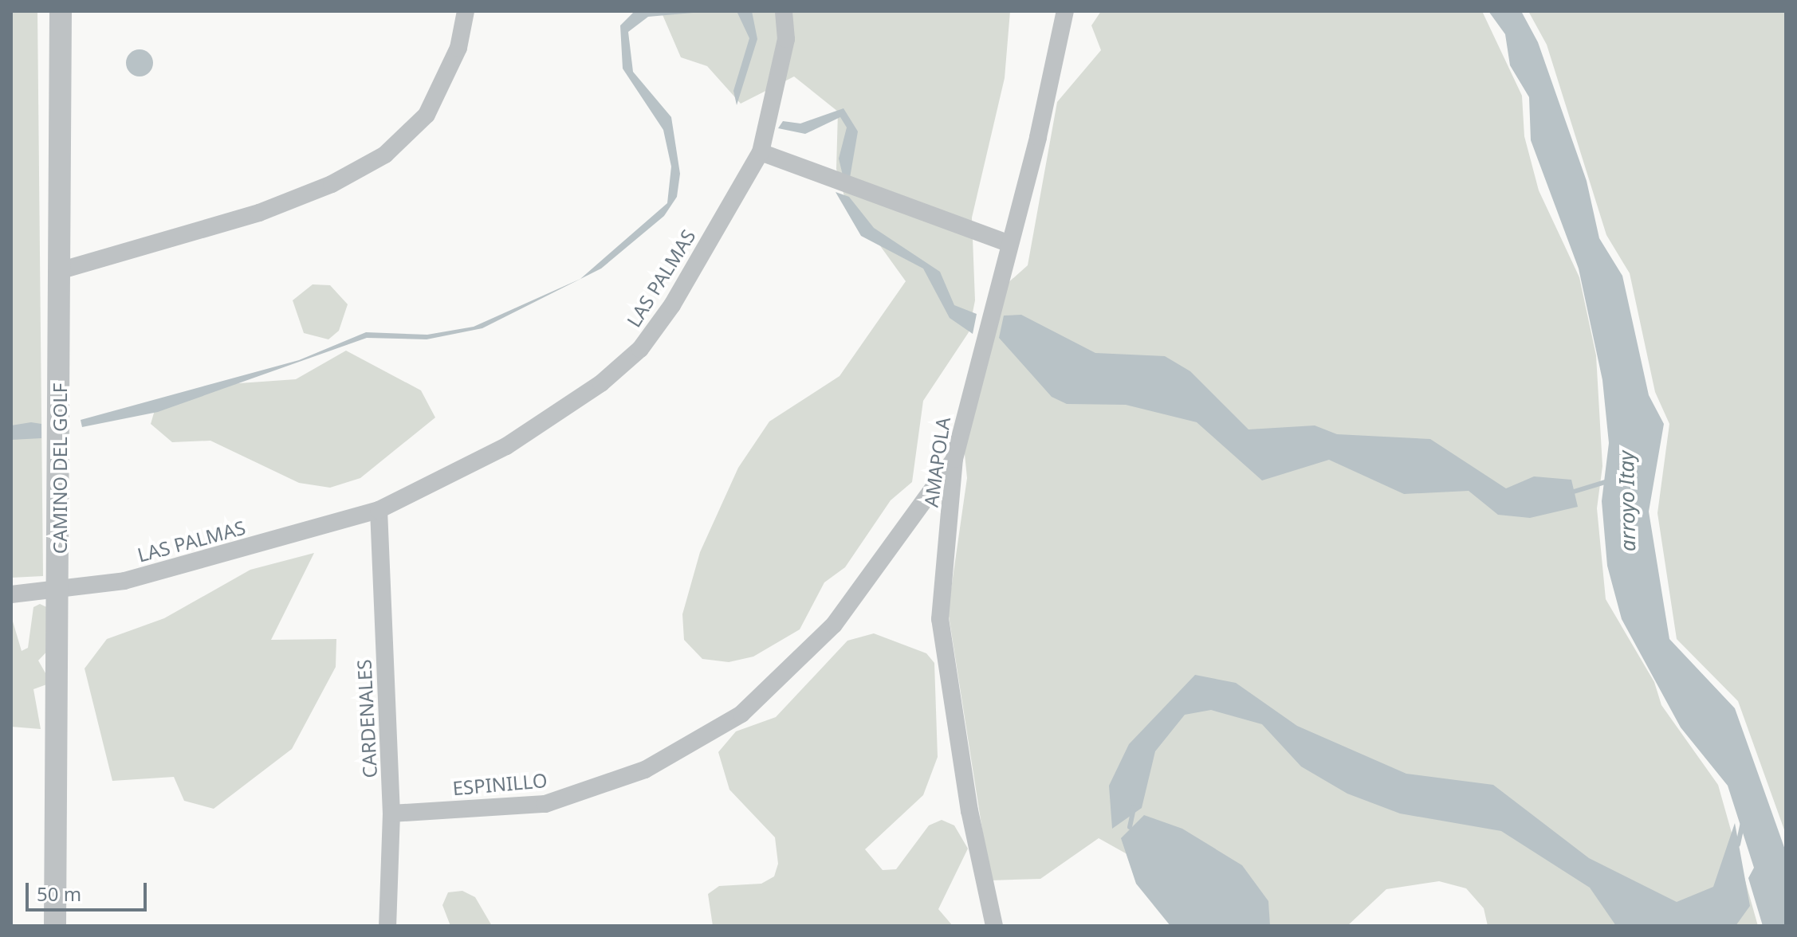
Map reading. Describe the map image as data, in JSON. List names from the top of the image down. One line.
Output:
{"streets":{"street":["LAS PALMAS","AMAPOLA","CAMINO DEL GOLF","CARDENALES","ESPINILLO"]},"crossings":[["LAS PALMAS","CAMINO DEL GOLF"],["LAS PALMAS","CARDENALES"],["AMAPOLA","ESPINILLO"],["CARDENALES","ESPINILLO"]],"water":["arroyo Itay"],"scale_bar":"50 m"}
